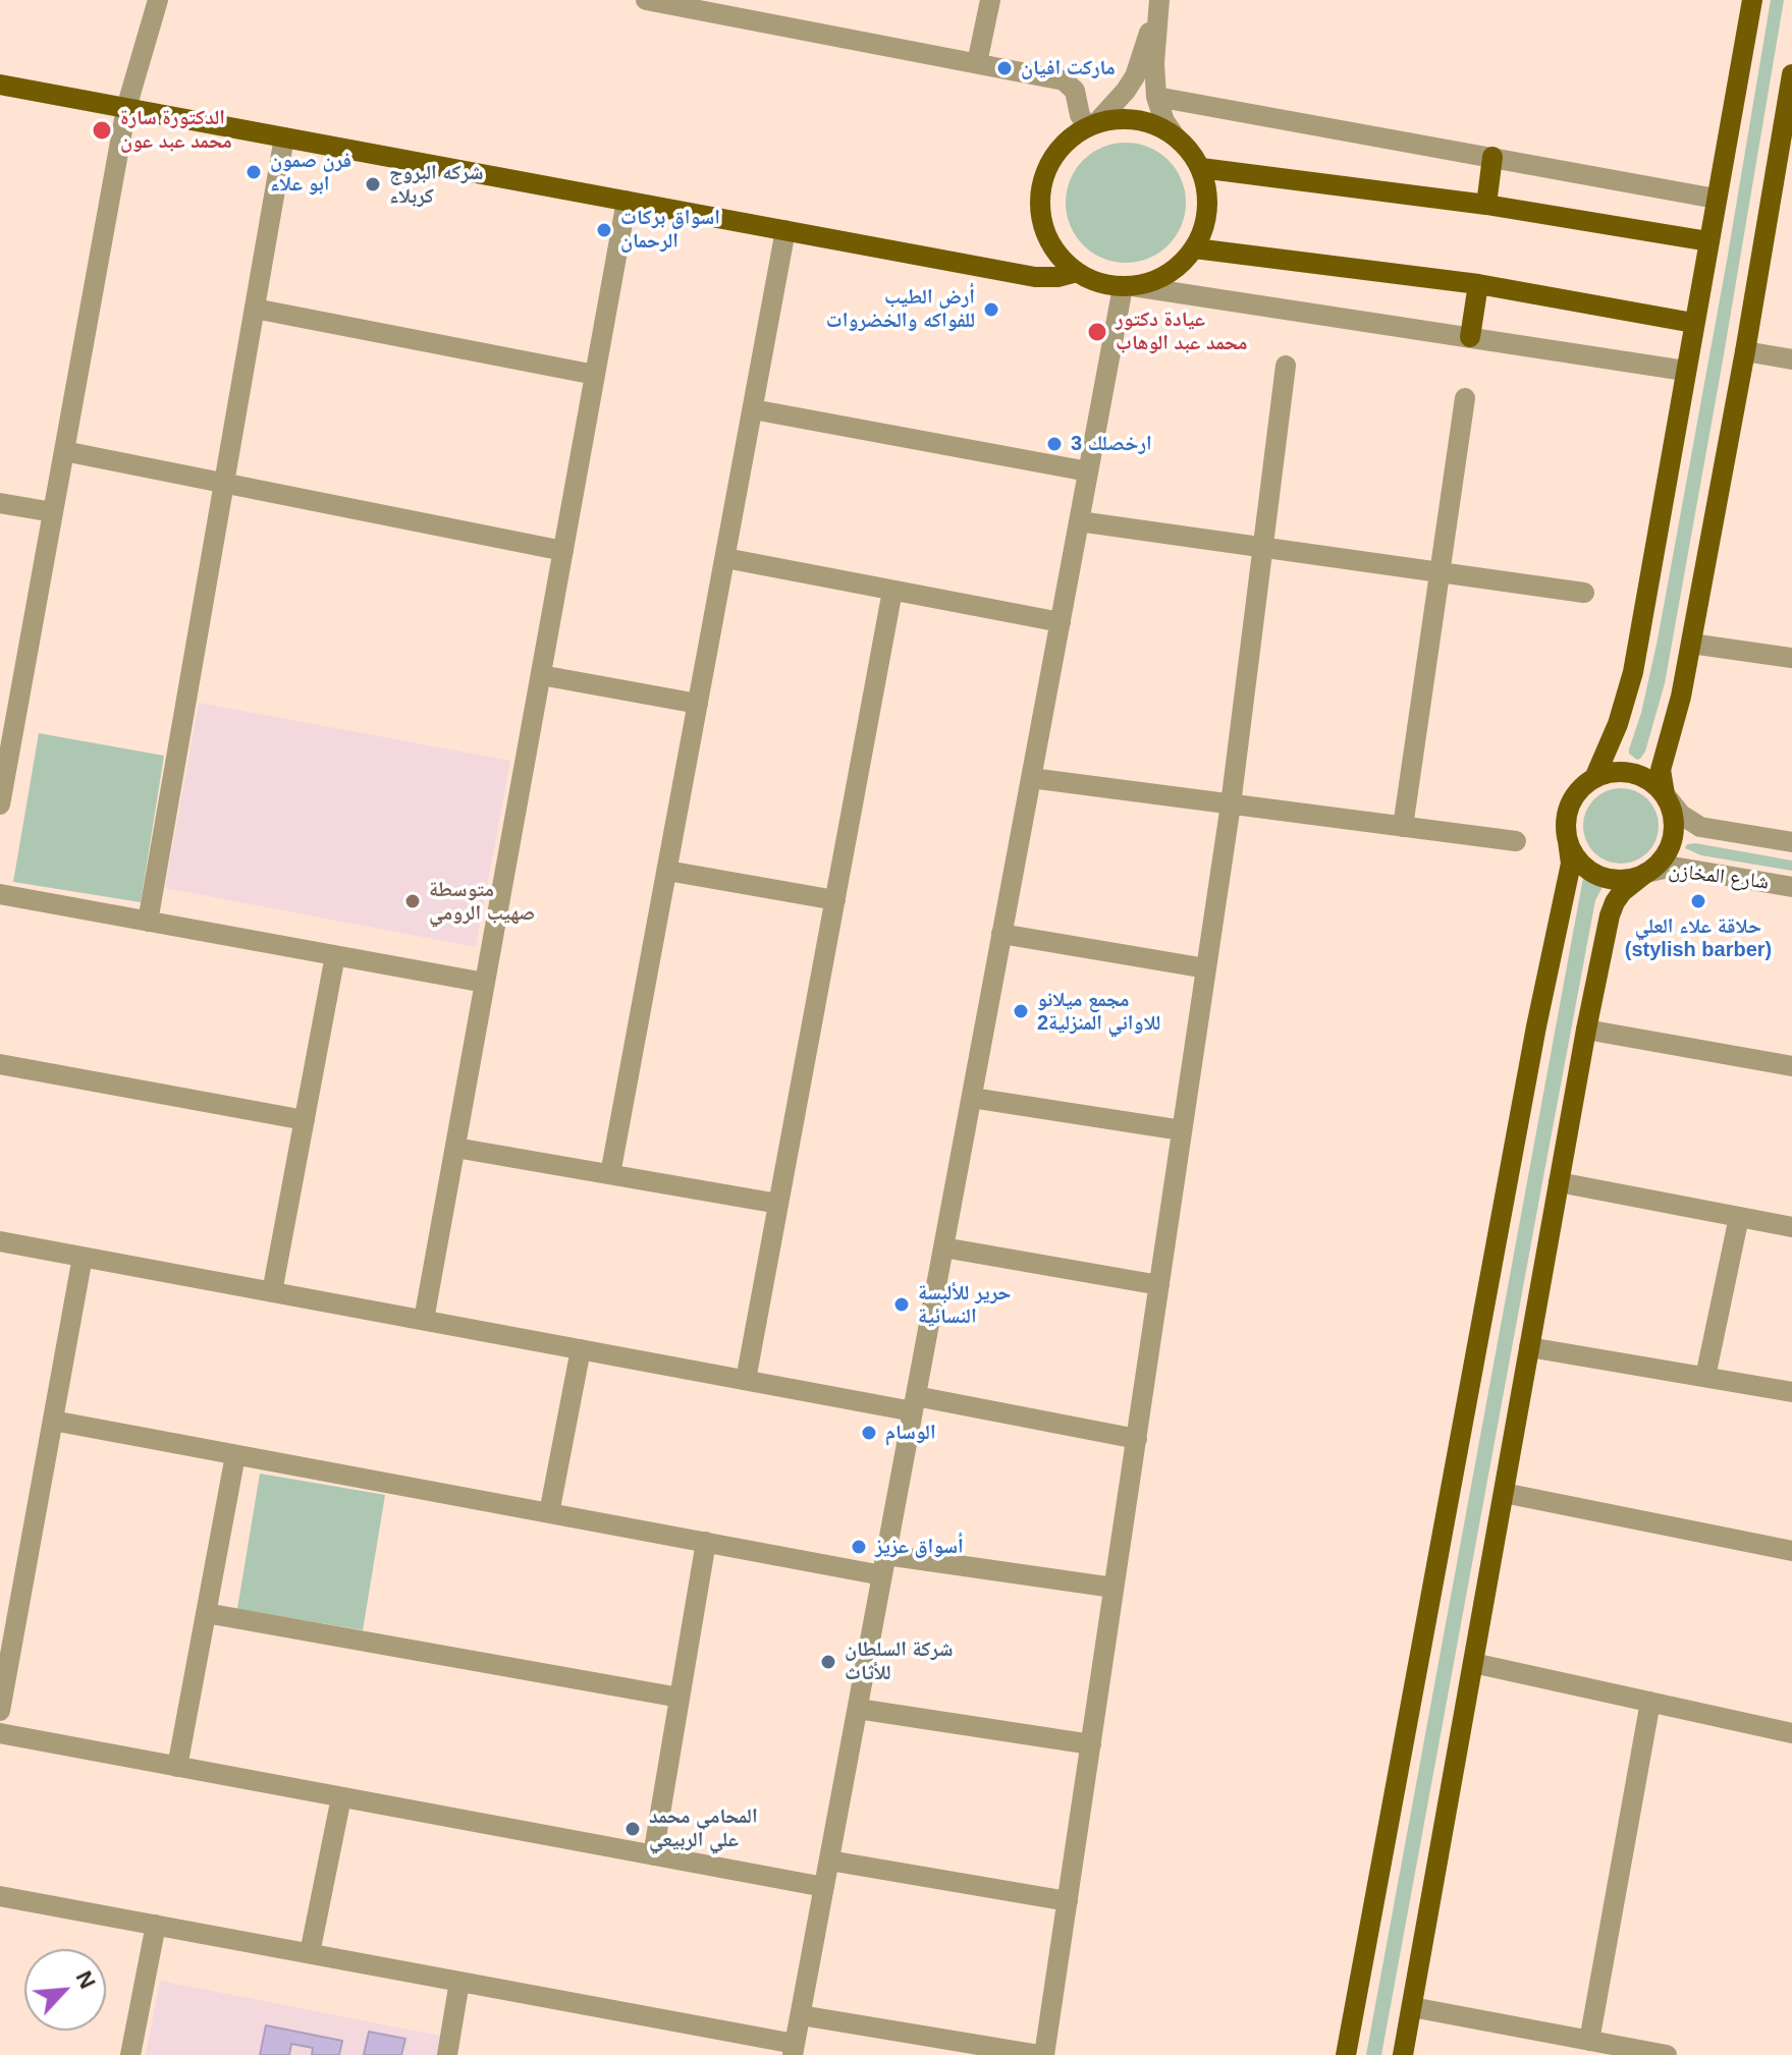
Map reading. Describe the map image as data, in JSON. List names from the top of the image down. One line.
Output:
{"streets":{"street":["شارع المخازن"]},"places":["ماركت افيان","الدكتورة سارة محمد عبد عون","فرن صمون ابو علاء","شركه البروج كربلاء","اسواق بركات الرحمان","أرض الطيب للفواكه والخضروات","عيادة دكتور محمد عبد الوهاب","ارخصلك 3","متوسطة صهيب الرومي","حلاقة علاء العلي (stylish barber)","مجمع ميلانو للاواني المنزلية2","حرير للألبسة النسائية","الوسام","أسواق عزيز","شركة السلطان للأثاث","المحامي محمد علي الربيعي"],"north":"top right"}
